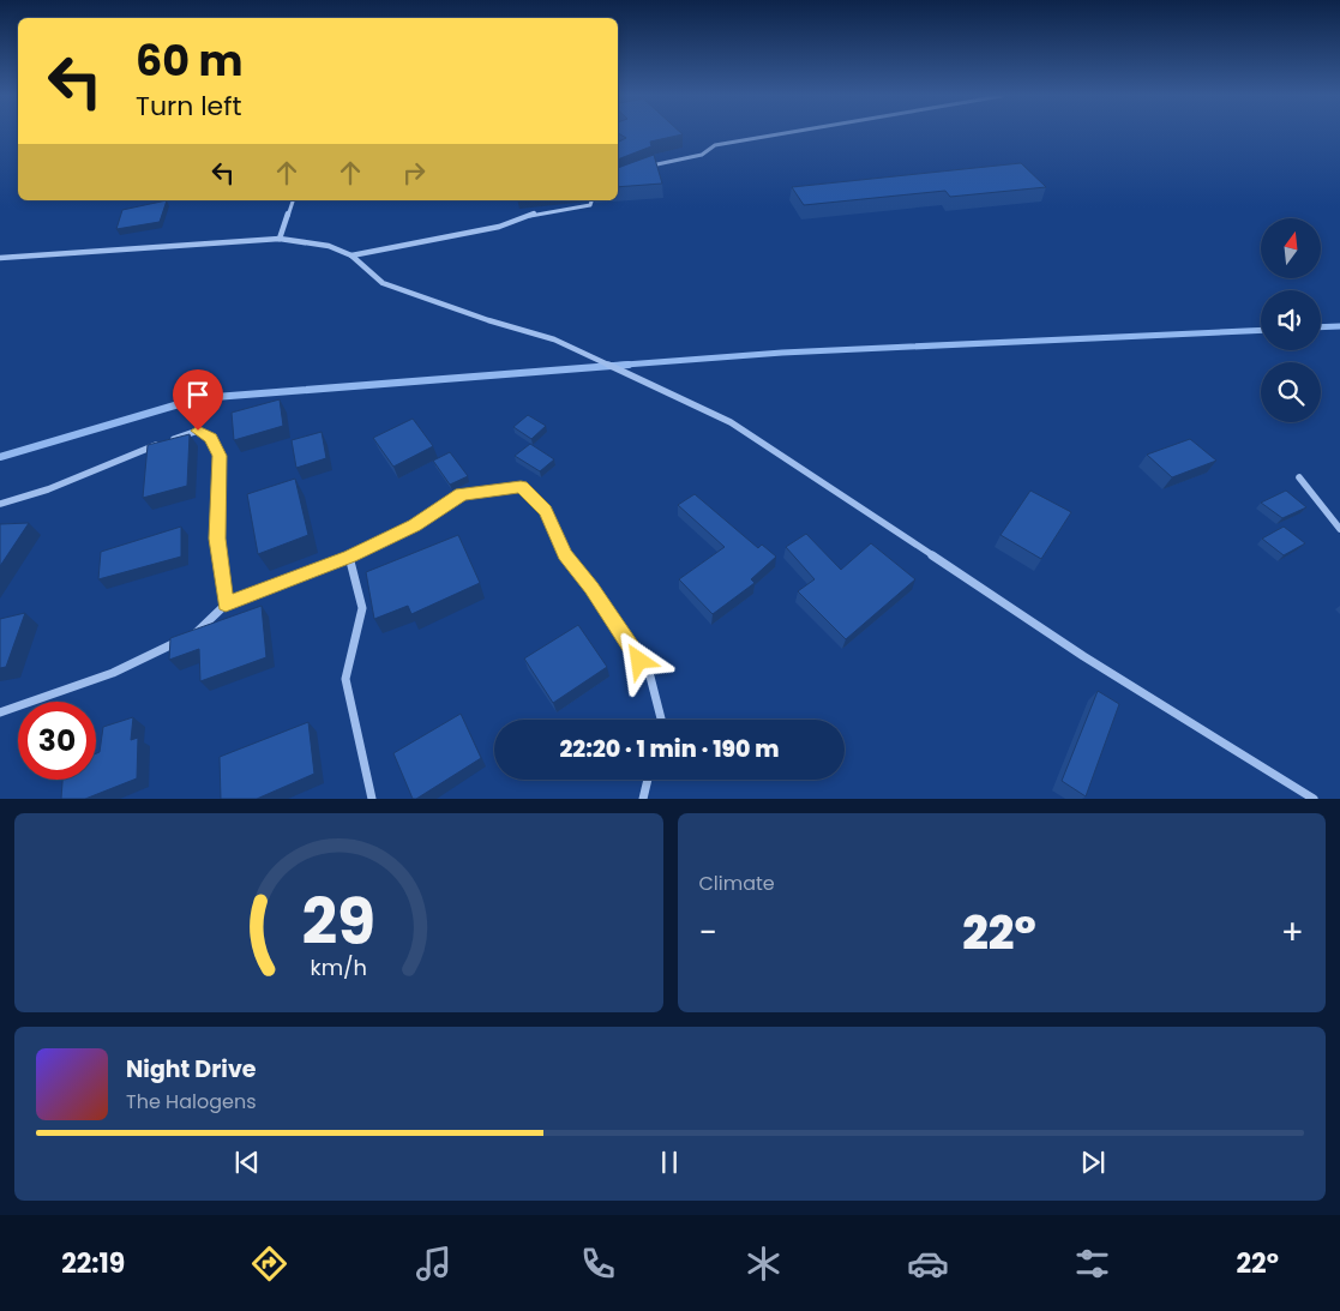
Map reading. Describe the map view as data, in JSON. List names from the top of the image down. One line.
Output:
{"north":"top","page":{"turn":["60 m","Turn left"],"limit":"30","trip":"22:20 · 1 min · 190 m","tile":"Climate","heat":["−","22°","+"],"song":["Night Drive","The Halogens"],"tabs":["22:19","22°"],"gauge":["29","km/h"]}}
